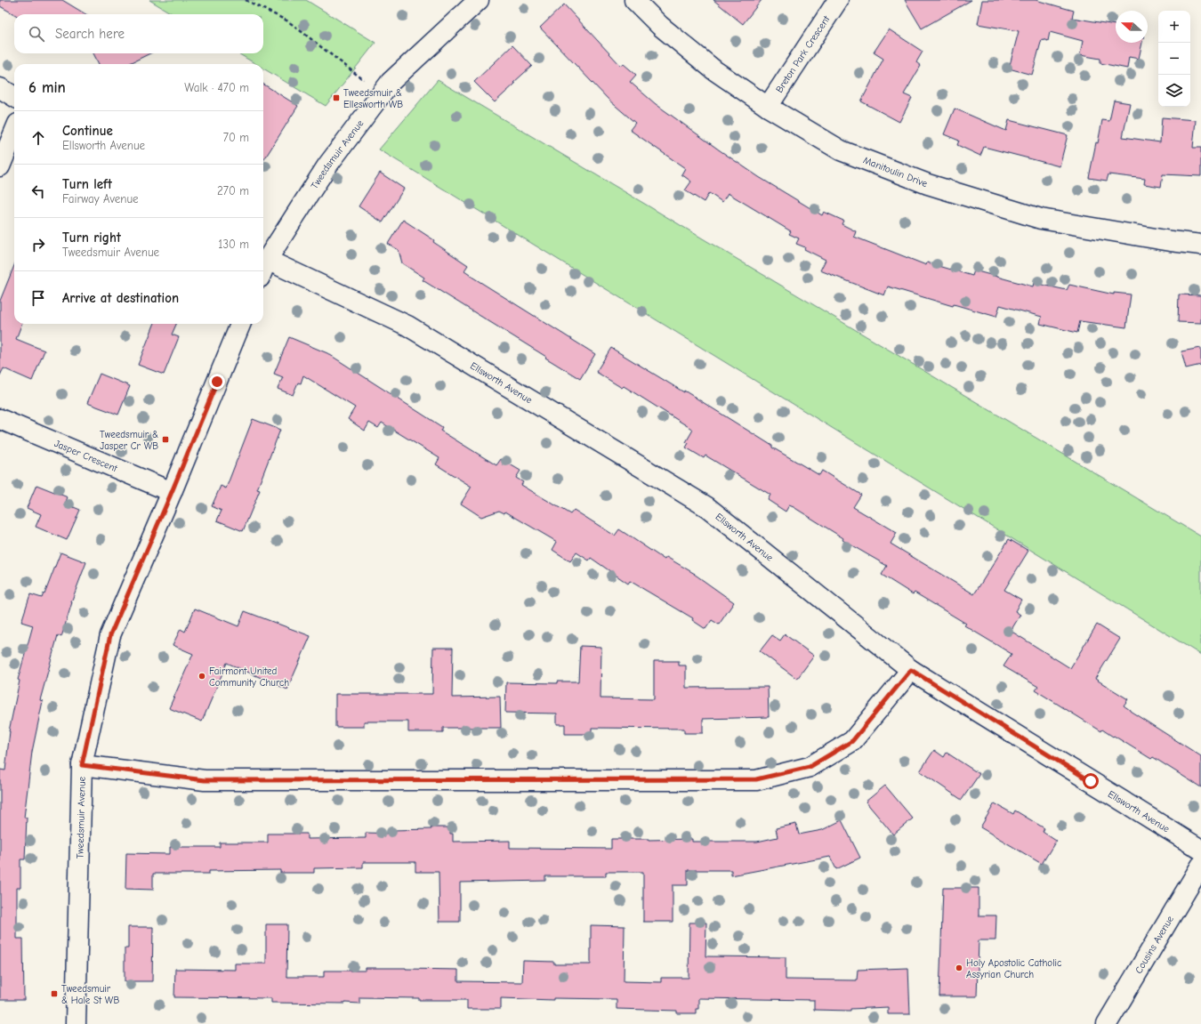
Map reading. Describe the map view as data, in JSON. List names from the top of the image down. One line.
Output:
{"streets":{"street":["Breton Park Crescent","Tweedsmuir Avenue","Manitoulin Drive","Ellsworth Avenue","Jasper Crescent","Cousins Avenue"]},"crossings":[["Breton Park Crescent","Manitoulin Drive"],["Tweedsmuir Avenue","Ellsworth Avenue"],["Tweedsmuir Avenue","Jasper Crescent"]],"places":{"transit":["Tweedsmuir & Ellesworth WB","Tweedsmuir & Jasper Cr WB","Tweedsmuir & Hale St WB"],"other":["Fairmont United Community Church","Holy Apostolic Catholic Assyrian Church"]},"north":"left","page":{"map_buttons":["+","−"],"search":"Search here","heading":["6 min","Walk · 470 m"],"list":[["Continue","Ellsworth Avenue","70 m"],["Turn left","Fairway Avenue","270 m"],["Turn right","Tweedsmuir Avenue","130 m"],"Arrive at destination"]}}
